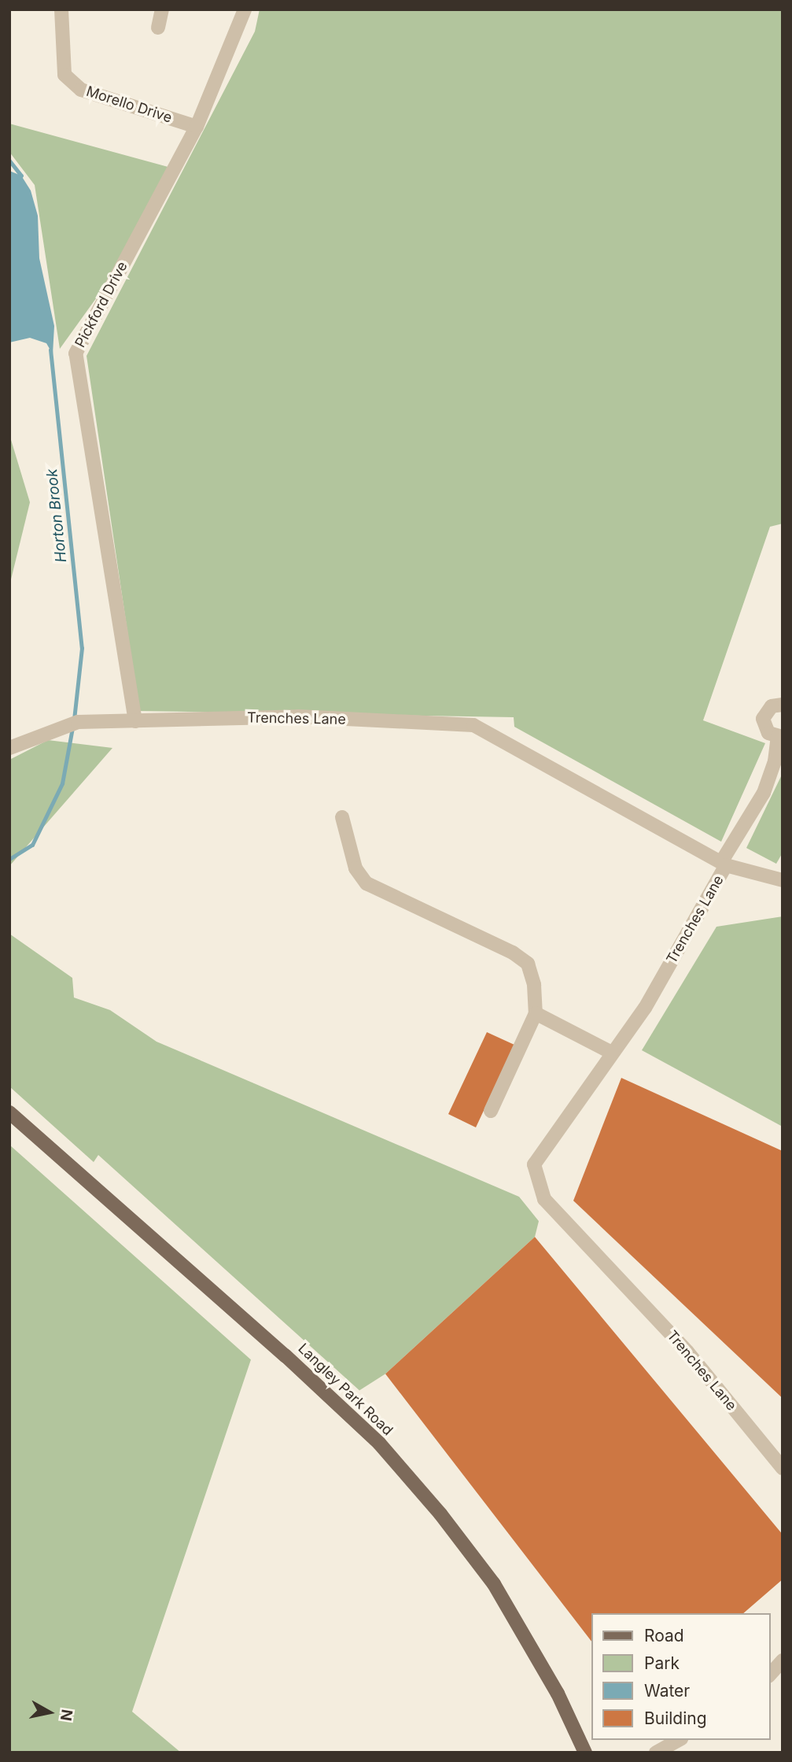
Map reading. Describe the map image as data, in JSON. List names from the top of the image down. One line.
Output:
{"streets":{"main road":["Langley Park Road"],"street":["Morello Drive","Pickford Drive","Trenches Lane"]},"crossings":[["Morello Drive","Pickford Drive"],["Pickford Drive","Trenches Lane"]],"water":["Horton Brook"],"legend":["Road","Park","Water","Building"],"north":"right"}
